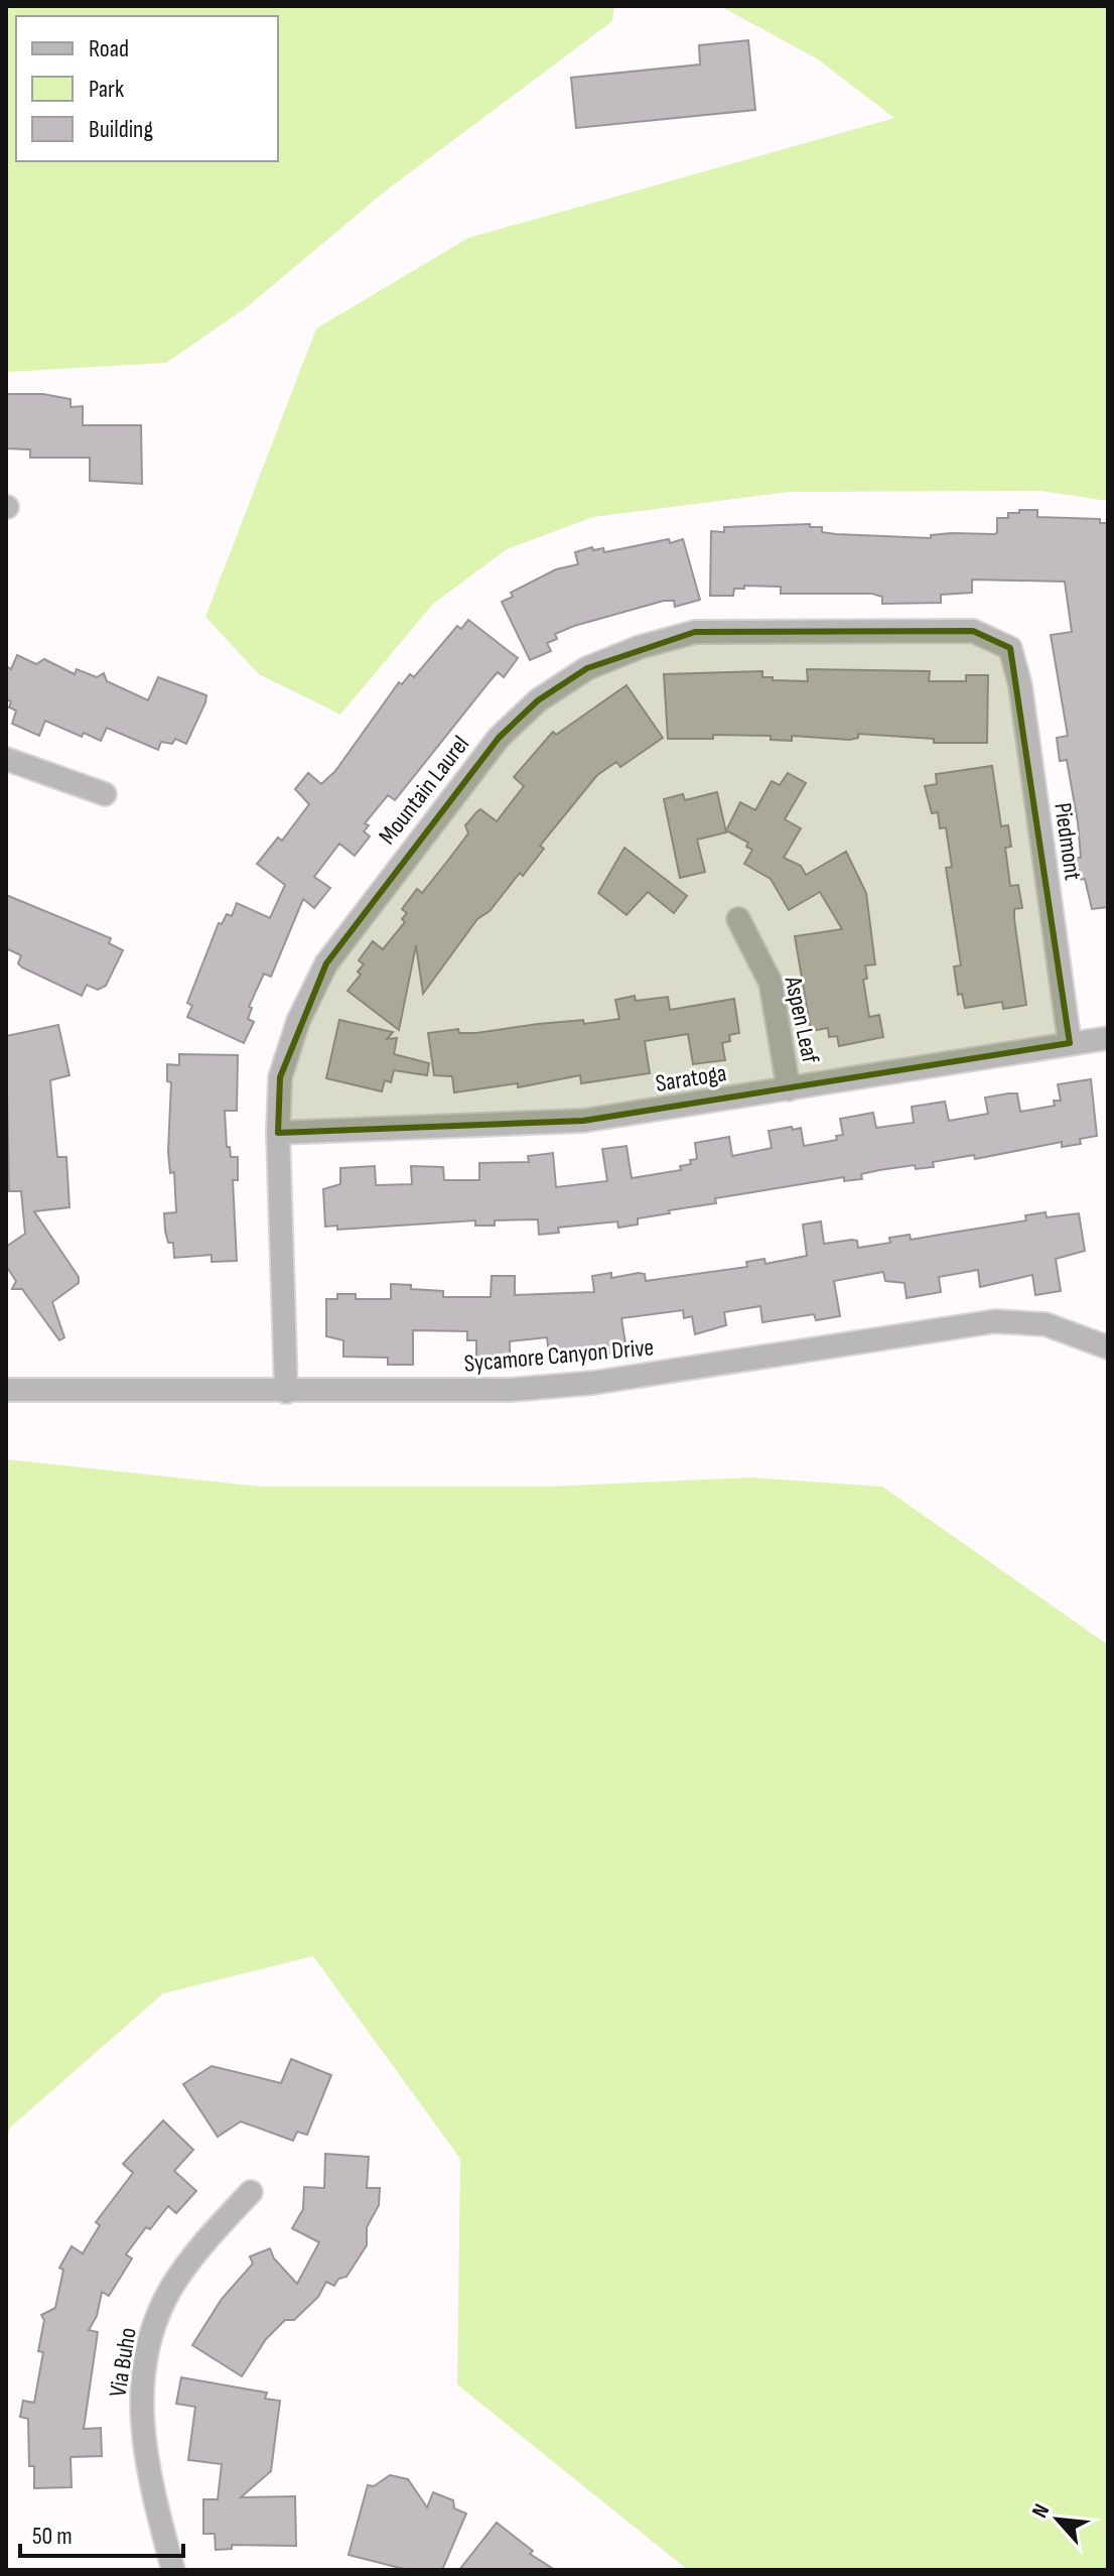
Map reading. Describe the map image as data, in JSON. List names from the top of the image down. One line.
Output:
{"streets":{"street":["Mountain Laurel","Piedmont","Aspen Leaf","Saratoga","Sycamore Canyon Drive","Via Buho"]},"crossings":[["Mountain Laurel","Piedmont"],["Mountain Laurel","Saratoga"],["Mountain Laurel","Sycamore Canyon Drive"],["Piedmont","Saratoga"],["Aspen Leaf","Saratoga"]],"legend":["Road","Park","Building"],"scale_bar":"50 m","north":"top left"}
